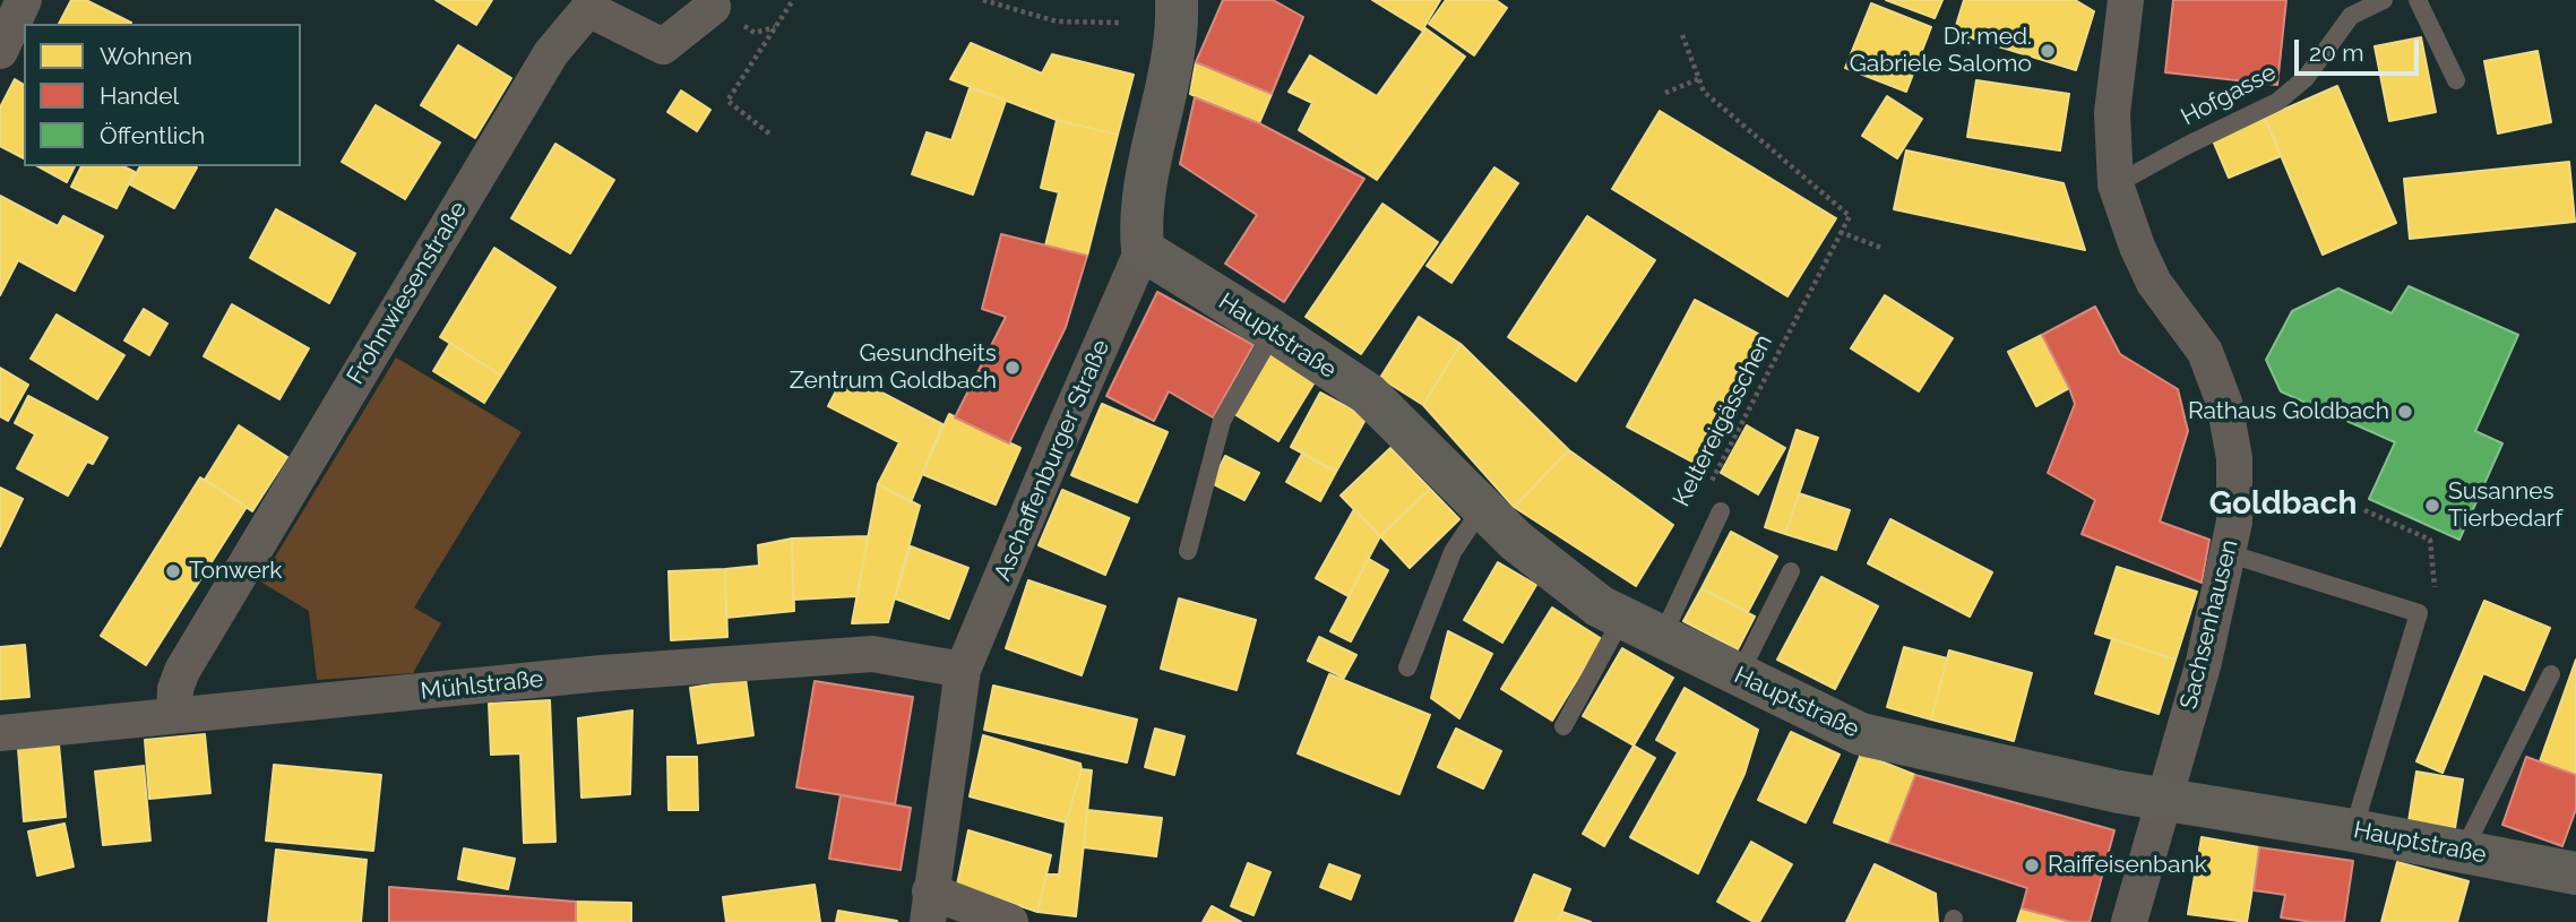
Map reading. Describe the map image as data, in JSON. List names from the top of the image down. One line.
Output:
{"streets":{"street":["Frohnwiesenstraße","Hauptstraße","Aschaffenburger Straße","Sachsenhausen","Mühlstraße"],"lane":["Hofgasse"],"path":["Keltereigässchen"]},"crossings":[["Hofgasse","Sachsenhausen"],["Frohnwiesenstraße","Mühlstraße"],["Hauptstraße","Aschaffenburger Straße"],["Hauptstraße","Sachsenhausen"],["Aschaffenburger Straße","Mühlstraße"]],"districts":["Goldbach"],"places":["Dr. med. Gabriele Salomo","Gesundheits Zentrum Goldbach","Rathaus Goldbach","Susannes Tierbedarf","Tonwerk","Raiffeisenbank"],"legend":["Wohnen","Handel","Öffentlich"],"scale_bar":"20 m"}
